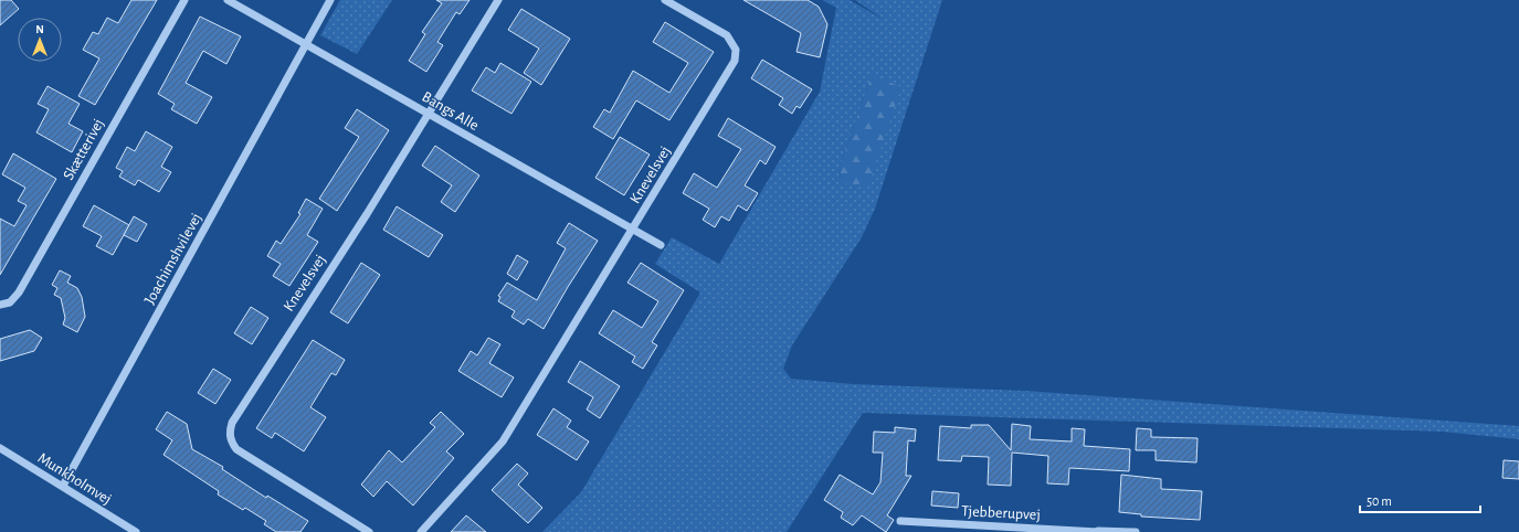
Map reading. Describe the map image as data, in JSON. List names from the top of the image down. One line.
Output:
{"streets":{"street":["Bangs Alle","Skætterivej","Knevelsvej","Joachimshvilevej","Munkholmvej","Tjebberupvej"]},"crossings":[["Bangs Alle","Knevelsvej"],["Bangs Alle","Joachimshvilevej"],["Joachimshvilevej","Munkholmvej"]],"scale_bar":"50 m","north":"top"}
